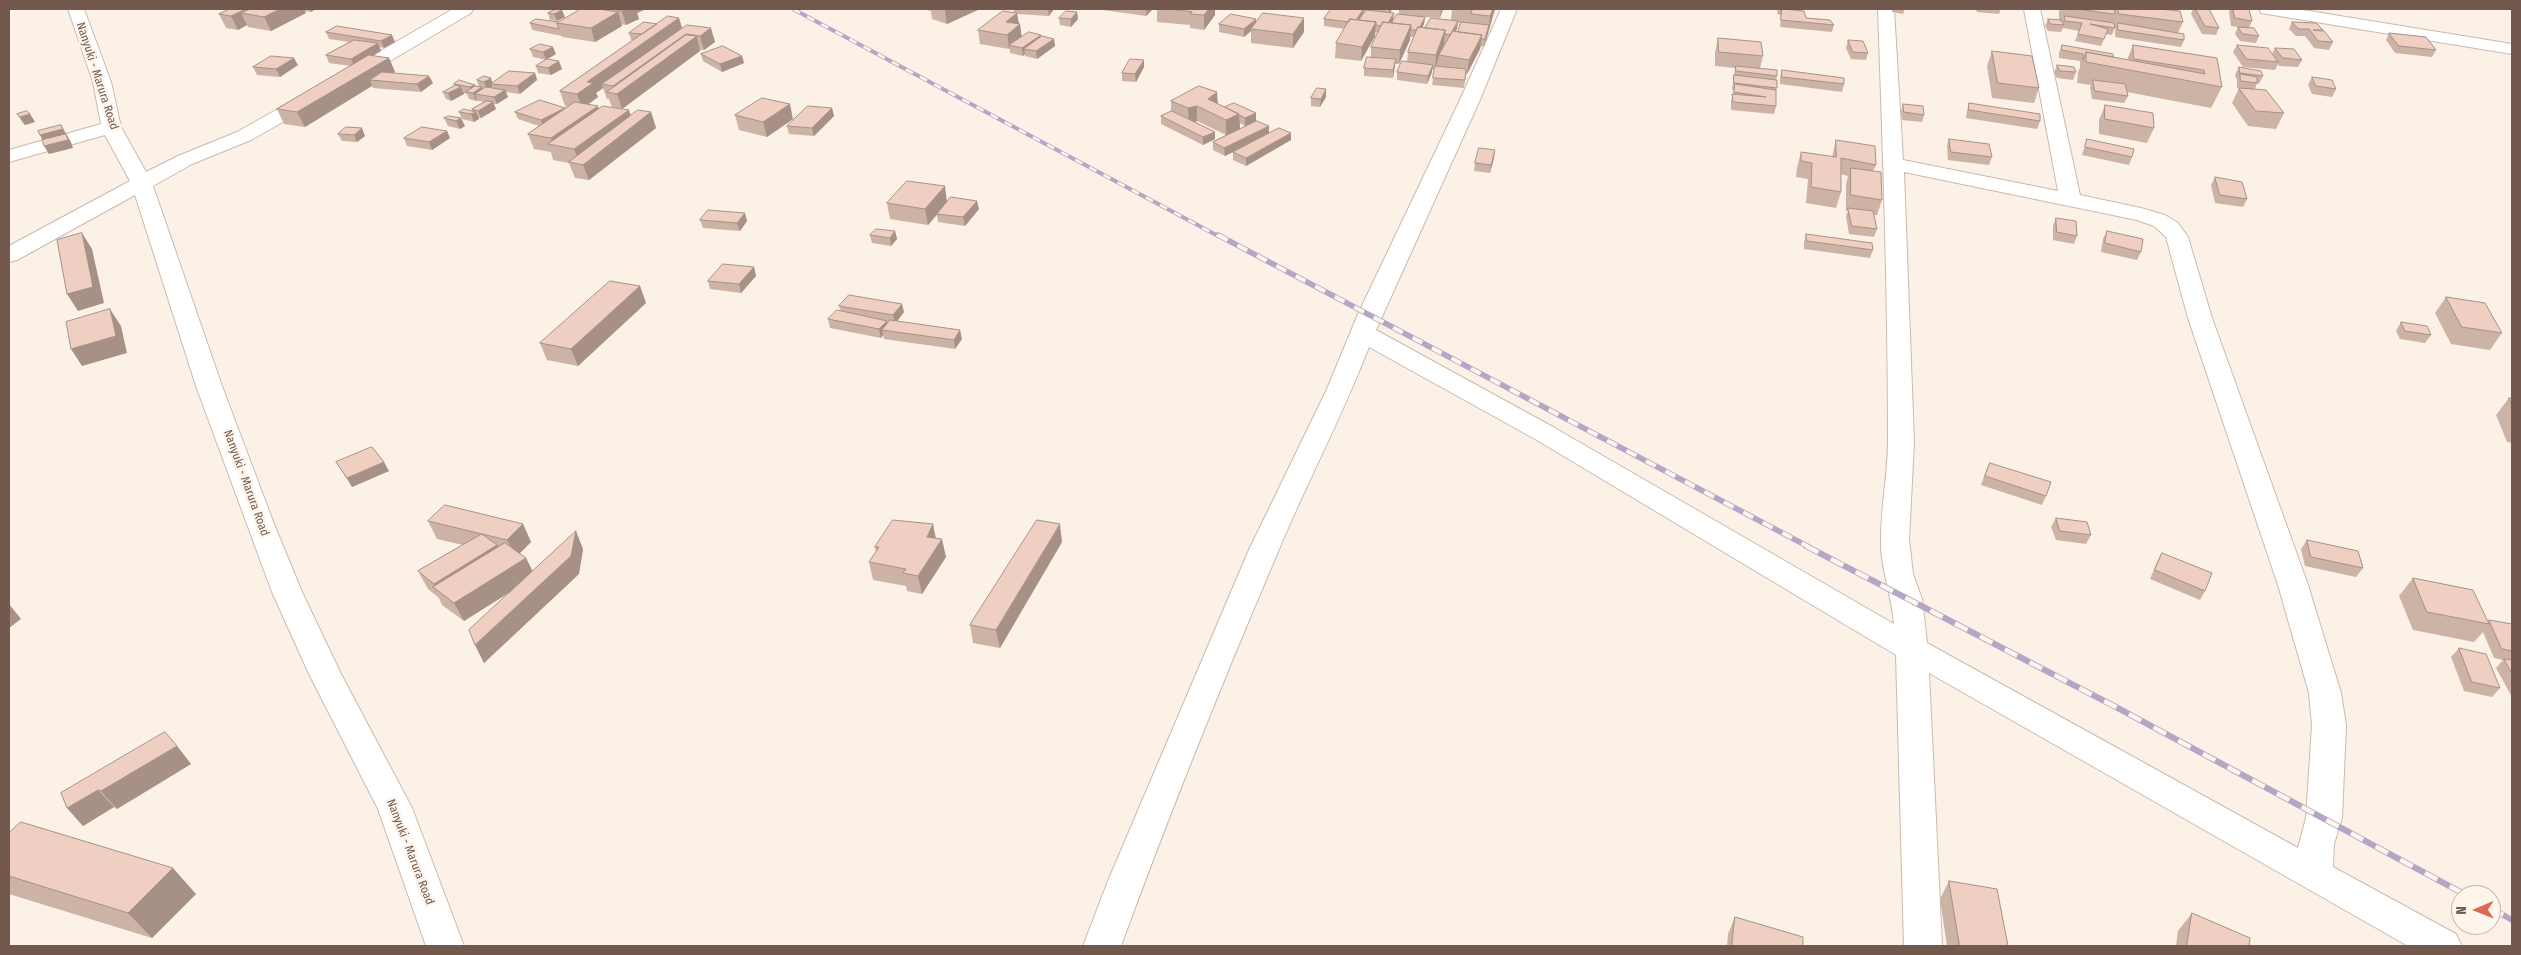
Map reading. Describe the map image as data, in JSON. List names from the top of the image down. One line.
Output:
{"streets":{"street":["Nanyuki - Marura Road"]},"north":"left"}
